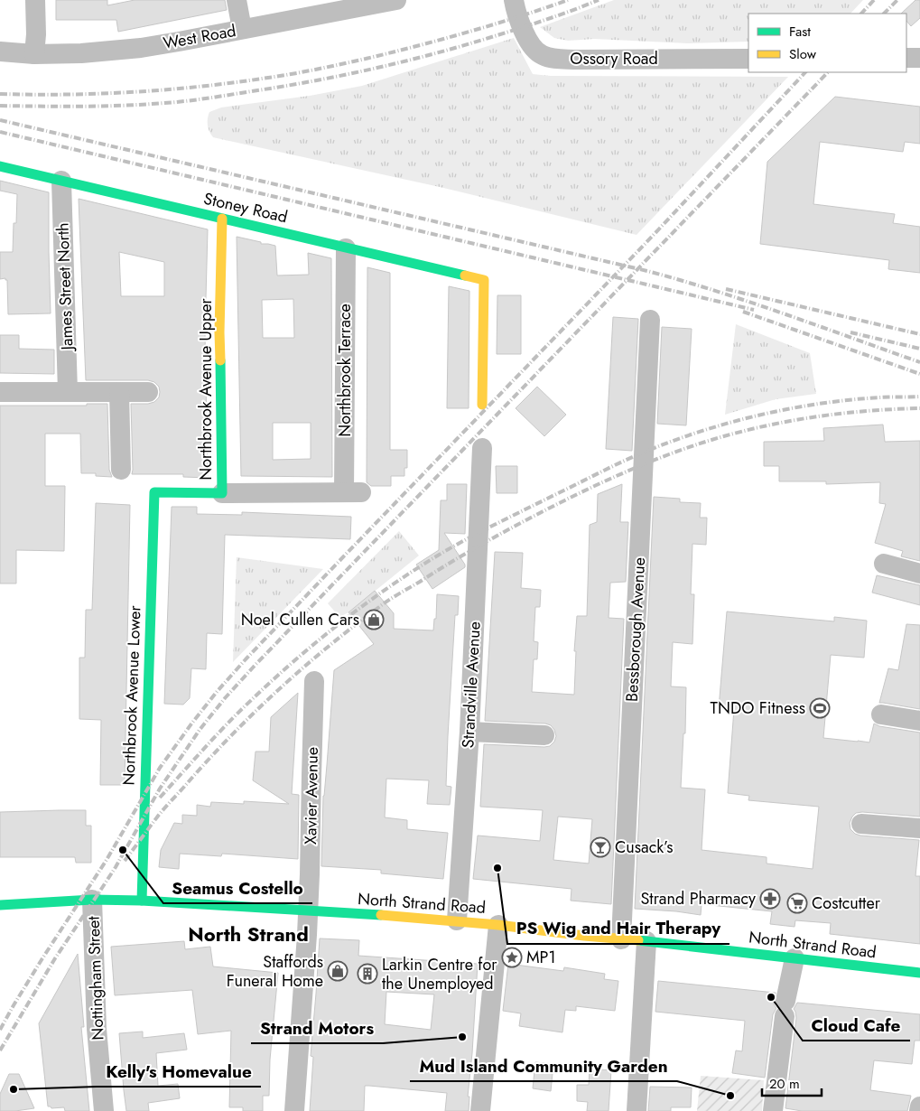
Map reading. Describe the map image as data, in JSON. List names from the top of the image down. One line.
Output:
{"streets":{"street":["West Road","Ossory Road","Stoney Road","James Street North","Northbrook Terrace","Northbrook Avenue Upper","Bessborough Avenue","Strandville Avenue","Northbrook Avenue Lower","Xavier Avenue","North Strand Road","Nottingham Street"]},"crossings":[["Stoney Road","James Street North"],["Stoney Road","Northbrook Terrace"],["Stoney Road","Northbrook Avenue Upper"],["Northbrook Terrace","Northbrook Avenue Upper"],["Northbrook Avenue Upper","Northbrook Avenue Lower"],["Bessborough Avenue","North Strand Road"],["Strandville Avenue","North Strand Road"],["Northbrook Avenue Lower","North Strand Road"],["Xavier Avenue","North Strand Road"],["North Strand Road","Nottingham Street"]],"districts":["North Strand"],"places":{"shop":["Noel Cullen Cars","Staffords Funeral Home"],"sports":["TNDO Fitness"],"bar":["Cusack’s"],"other":["Seamus Costello","PS Wig and Hair Therapy","Cloud Cafe","Strand Motors","Kelly's Homevalue","Mud Island Community Garden"],"pharmacy":["Strand Pharmacy"],"supermarket":["Costcutter"],"place":["MP1"],"building":["Larkin Centre for the Unemployed"]},"legend":["Fast","Slow"],"scale_bar":"20 m"}
